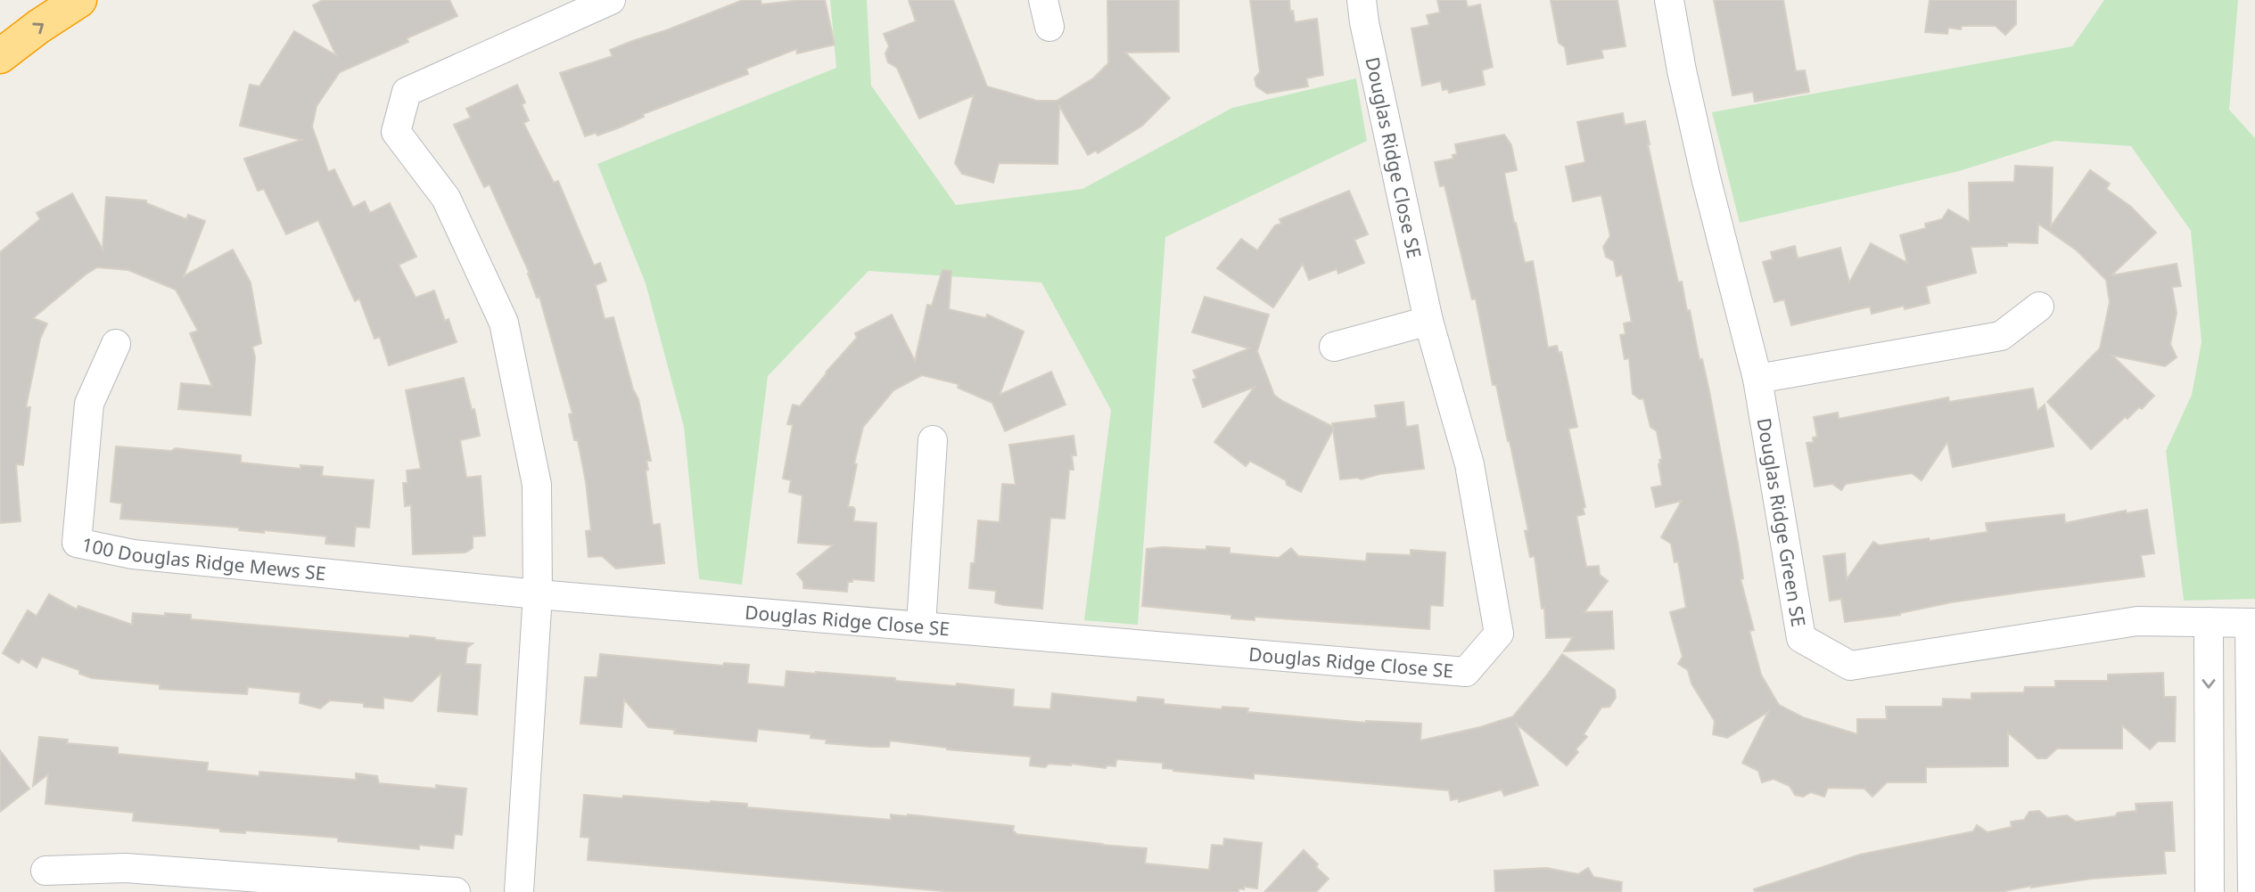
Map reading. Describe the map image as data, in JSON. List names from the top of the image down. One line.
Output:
{"streets":{"street":["Douglas Ridge Close SE","Douglas Ridge Green SE","100 Douglas Ridge Mews SE"]},"crossings":[["Douglas Ridge Close SE","100 Douglas Ridge Mews SE"]]}
